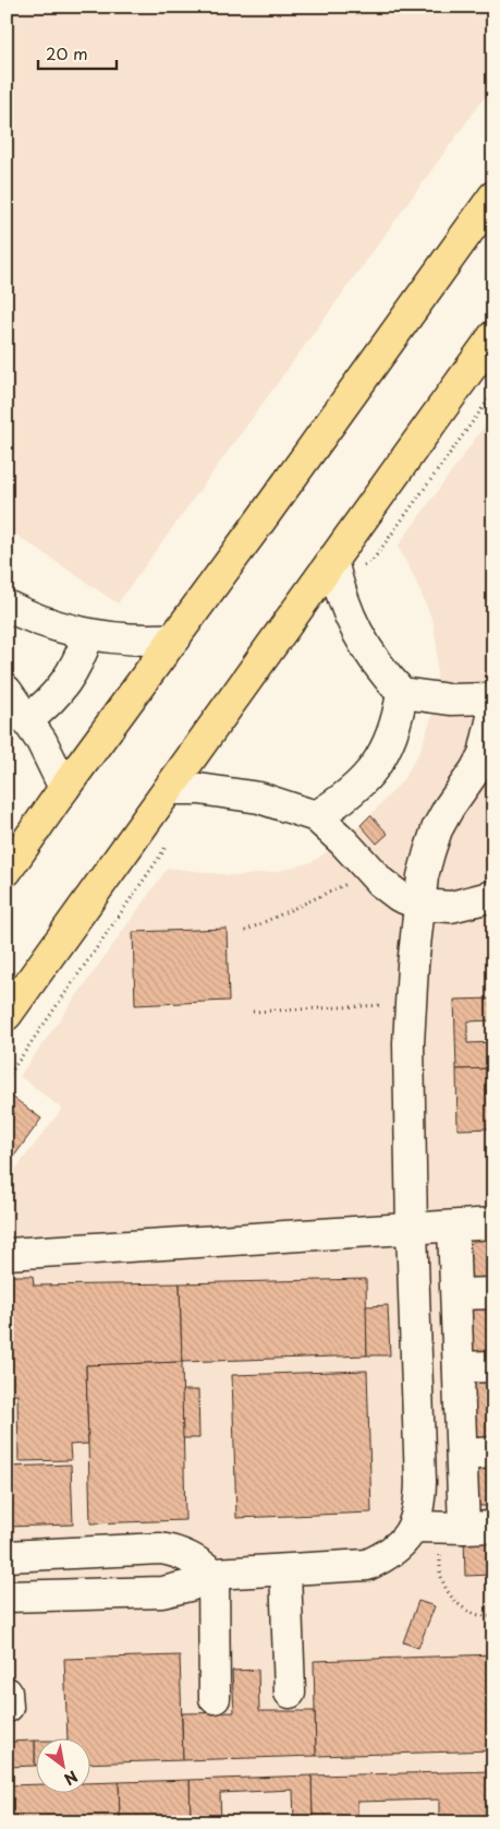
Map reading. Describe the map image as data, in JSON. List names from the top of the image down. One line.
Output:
{"scale_bar":"20 m","north":"bottom right"}
